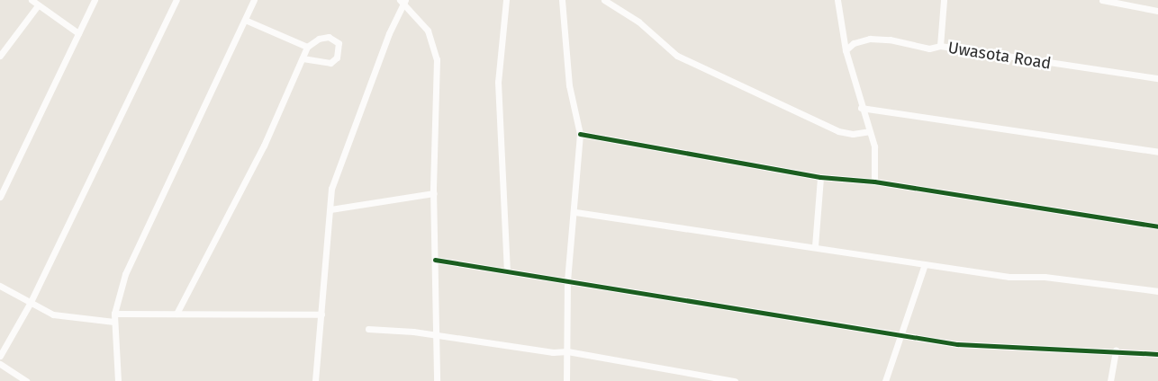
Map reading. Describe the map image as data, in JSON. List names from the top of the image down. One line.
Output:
{"streets":{"street":["Uwasota Road"]}}
